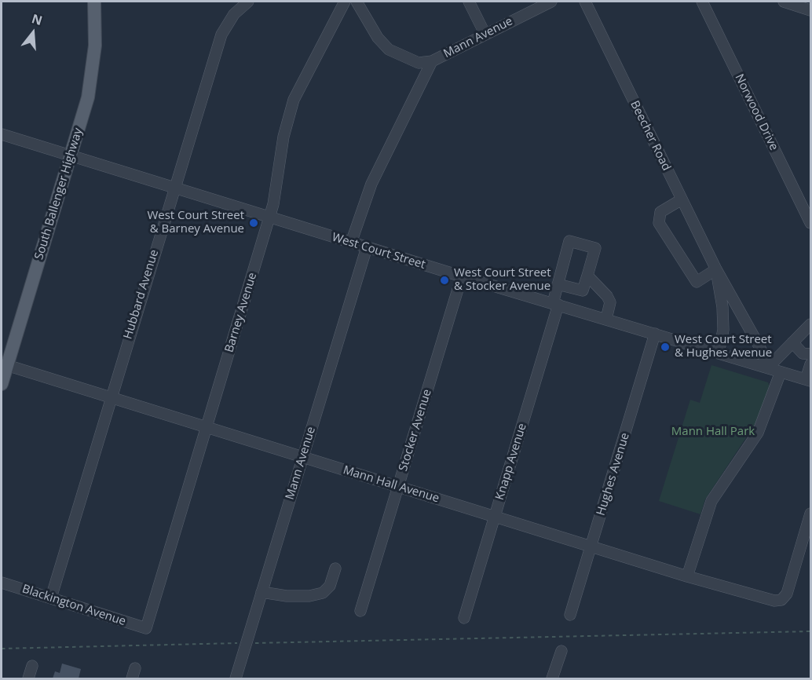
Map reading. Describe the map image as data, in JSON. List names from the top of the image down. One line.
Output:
{"streets":{"main road":["South Ballenger Highway"],"street":["Mann Avenue","Norwood Drive","Beecher Road","West Court Street","Hubbard Avenue","Barney Avenue","Stocker Avenue","Knapp Avenue","Hughes Avenue","Mann Hall Avenue","Blackington Avenue"]},"crossings":[["Mann Avenue","West Court Street"],["Mann Avenue","Mann Hall Avenue"],["Beecher Road","West Court Street"],["South Ballenger Highway","West Court Street"],["South Ballenger Highway","Mann Hall Avenue"],["West Court Street","Hubbard Avenue"],["West Court Street","Barney Avenue"],["West Court Street","Stocker Avenue"],["West Court Street","Knapp Avenue"],["West Court Street","Hughes Avenue"],["Hubbard Avenue","Mann Hall Avenue"],["Hubbard Avenue","Blackington Avenue"],["Barney Avenue","Mann Hall Avenue"],["Barney Avenue","Blackington Avenue"],["Stocker Avenue","Mann Hall Avenue"],["Knapp Avenue","Mann Hall Avenue"],["Hughes Avenue","Mann Hall Avenue"]],"parks":["Mann Hall Park"],"places":["West Court Street & Barney Avenue","West Court Street & Stocker Avenue","West Court Street & Hughes Avenue"],"north":"top"}
